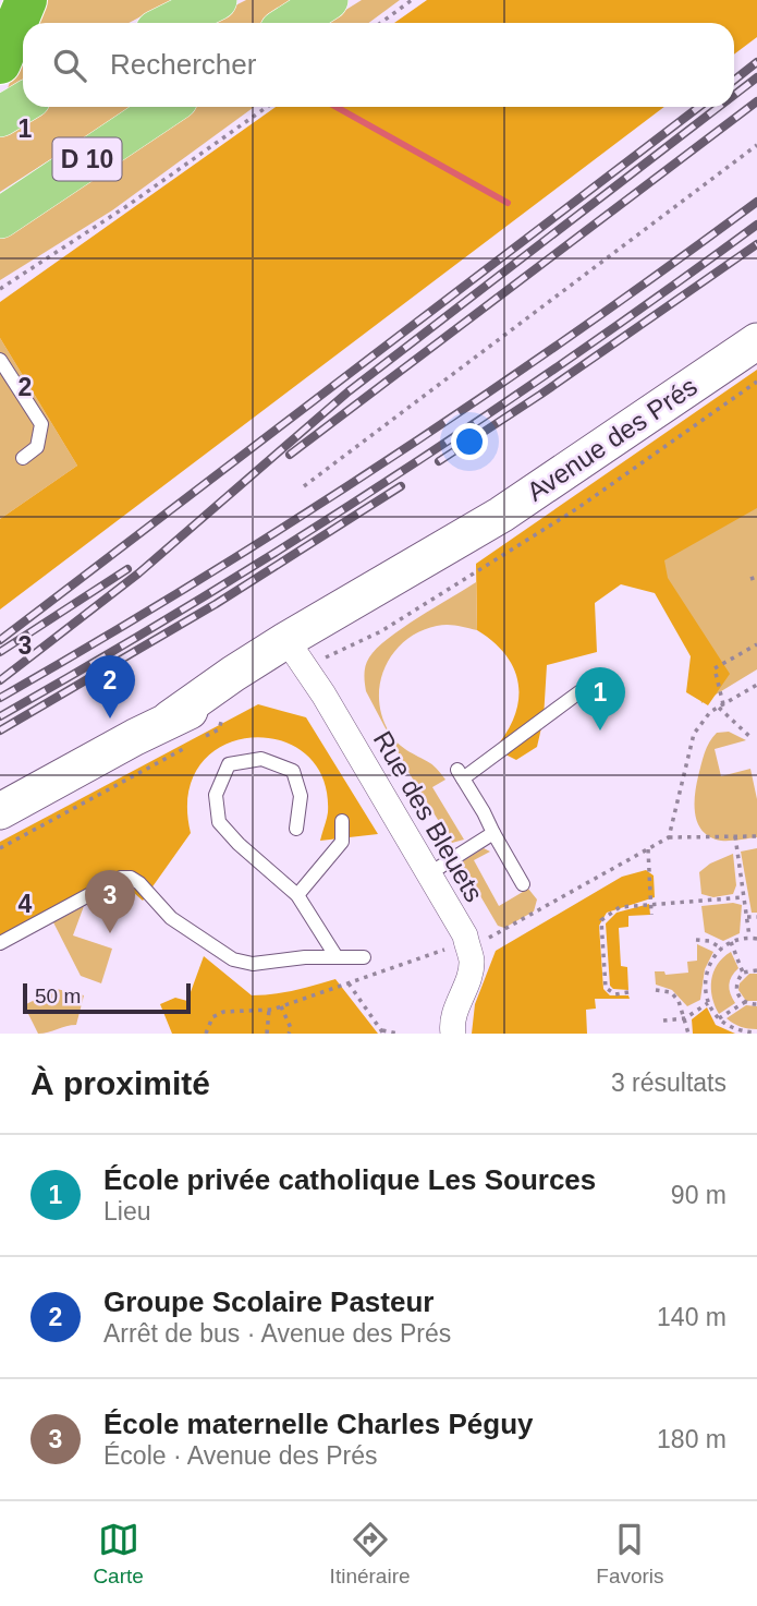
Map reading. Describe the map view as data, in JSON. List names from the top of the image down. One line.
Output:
{"streets":{"main road":["D 10","Avenue des Prés"],"street":["Rue des Bleuets"]},"crossings":[["Avenue des Prés","Rue des Bleuets"]],"scale_bar":"50 m","page":{"search":"Rechercher","pins":["2","1","3"],"scale":"50 m","heading":["À proximité","3 résultats"],"list":[{"mark":"1","name":"École privée catholique Les Sources","note":"Lieu","value":"90 m"},{"mark":"2","name":"Groupe Scolaire Pasteur","note":"Arrêt de bus · Avenue des Prés","value":"140 m"},{"mark":"3","name":"École maternelle Charles Péguy","note":"École · Avenue des Prés","value":"180 m"}],"nav":["Carte","Itinéraire","Favoris"]},"grid":{"rows":["1","2","3","4"]}}
